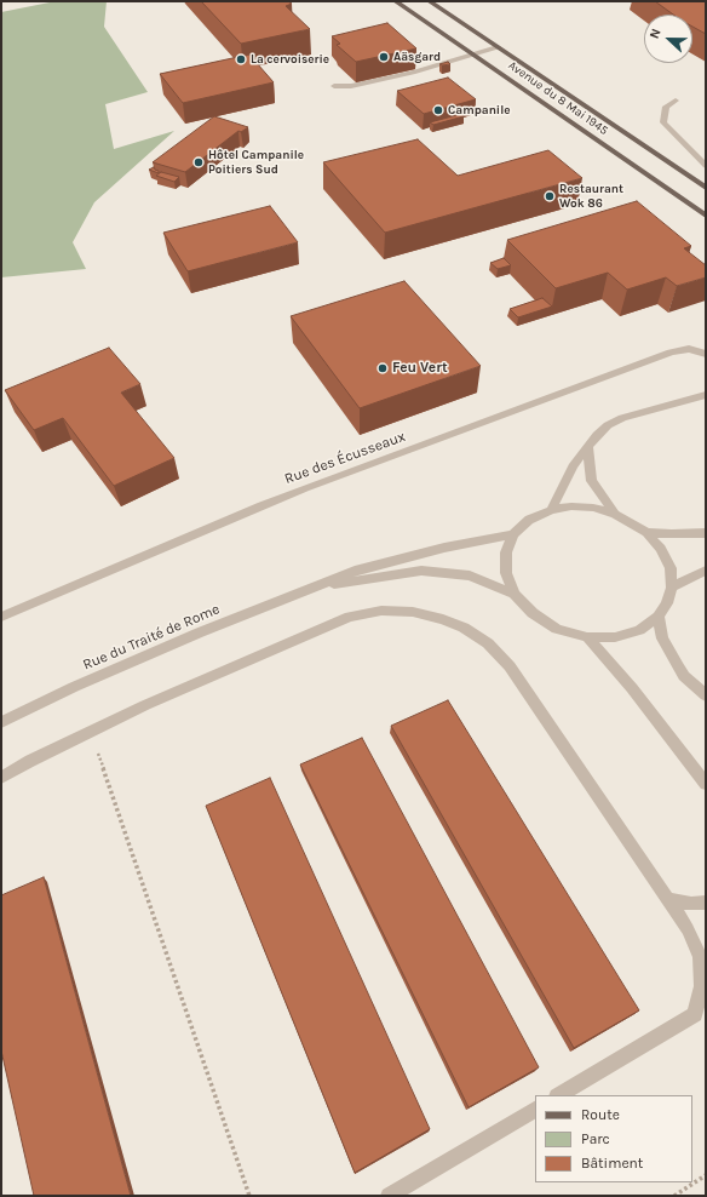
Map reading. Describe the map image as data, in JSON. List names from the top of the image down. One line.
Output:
{"streets":{"main road":["Avenue du 8 Mai 1945"],"street":["Rue des Écusseaux","Rue du Traité de Rome"]},"places":["Aäsgard","La cervoiserie","Campanile","Hôtel Campanile Poitiers Sud","Restaurant Wok 86","Feu Vert"],"legend":["Route","Parc","Bâtiment"],"north":"left"}
